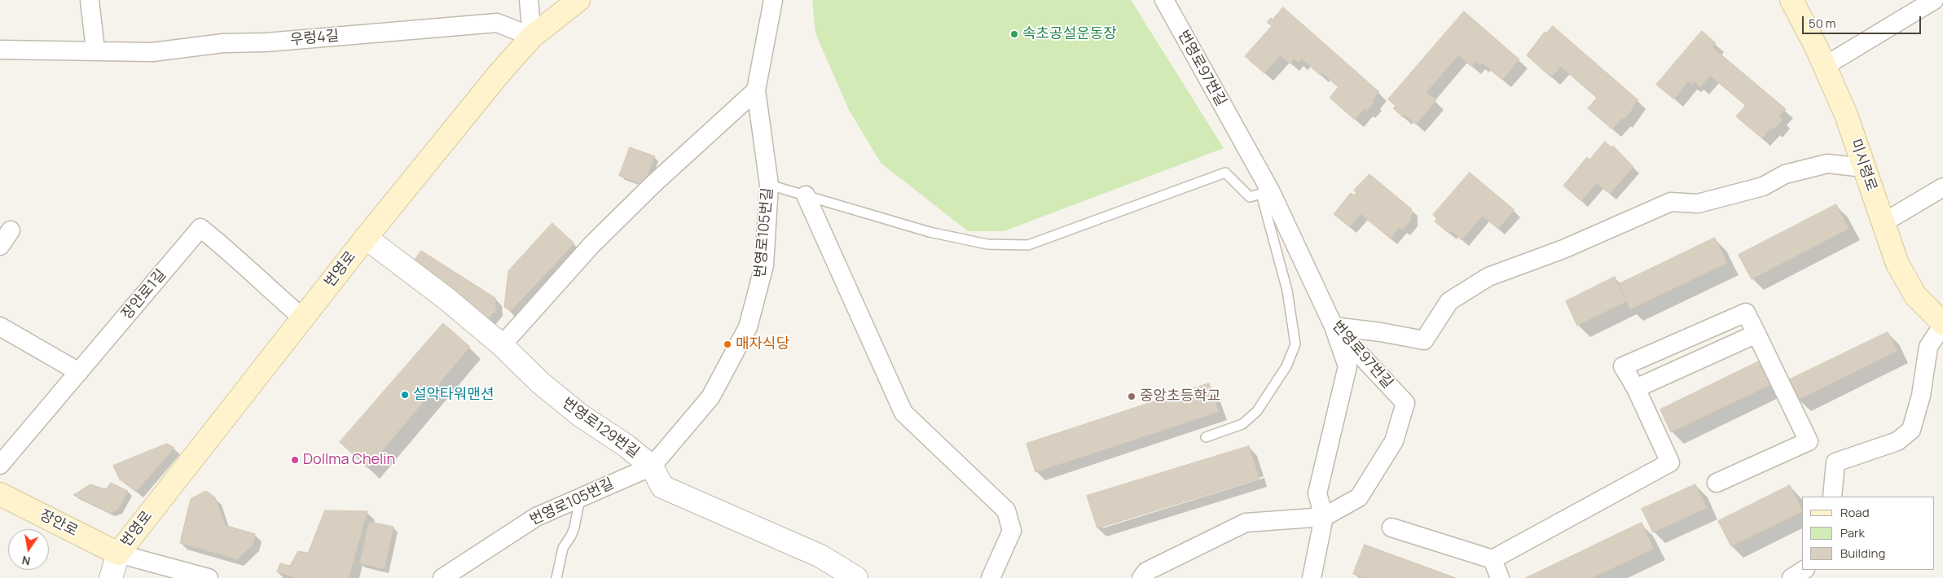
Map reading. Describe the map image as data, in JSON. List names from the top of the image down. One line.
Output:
{"streets":{"main road":["미시령로","번영로","장안로"],"street":["우렁4길","번영로97번길","번영로105번길","장안로1길","번영로129번길"]},"crossings":[["우렁4길","번영로"],["번영로105번길","번영로129번길"],["번영로","장안로1길"],["번영로","번영로129번길"],["번영로","장안로"]],"places":["속초공설운동장","매자식당","설악타워맨션","중앙초등학교","Dollma Chelin"],"legend":["Road","Park","Building"],"scale_bar":"50 m","north":"bottom"}
